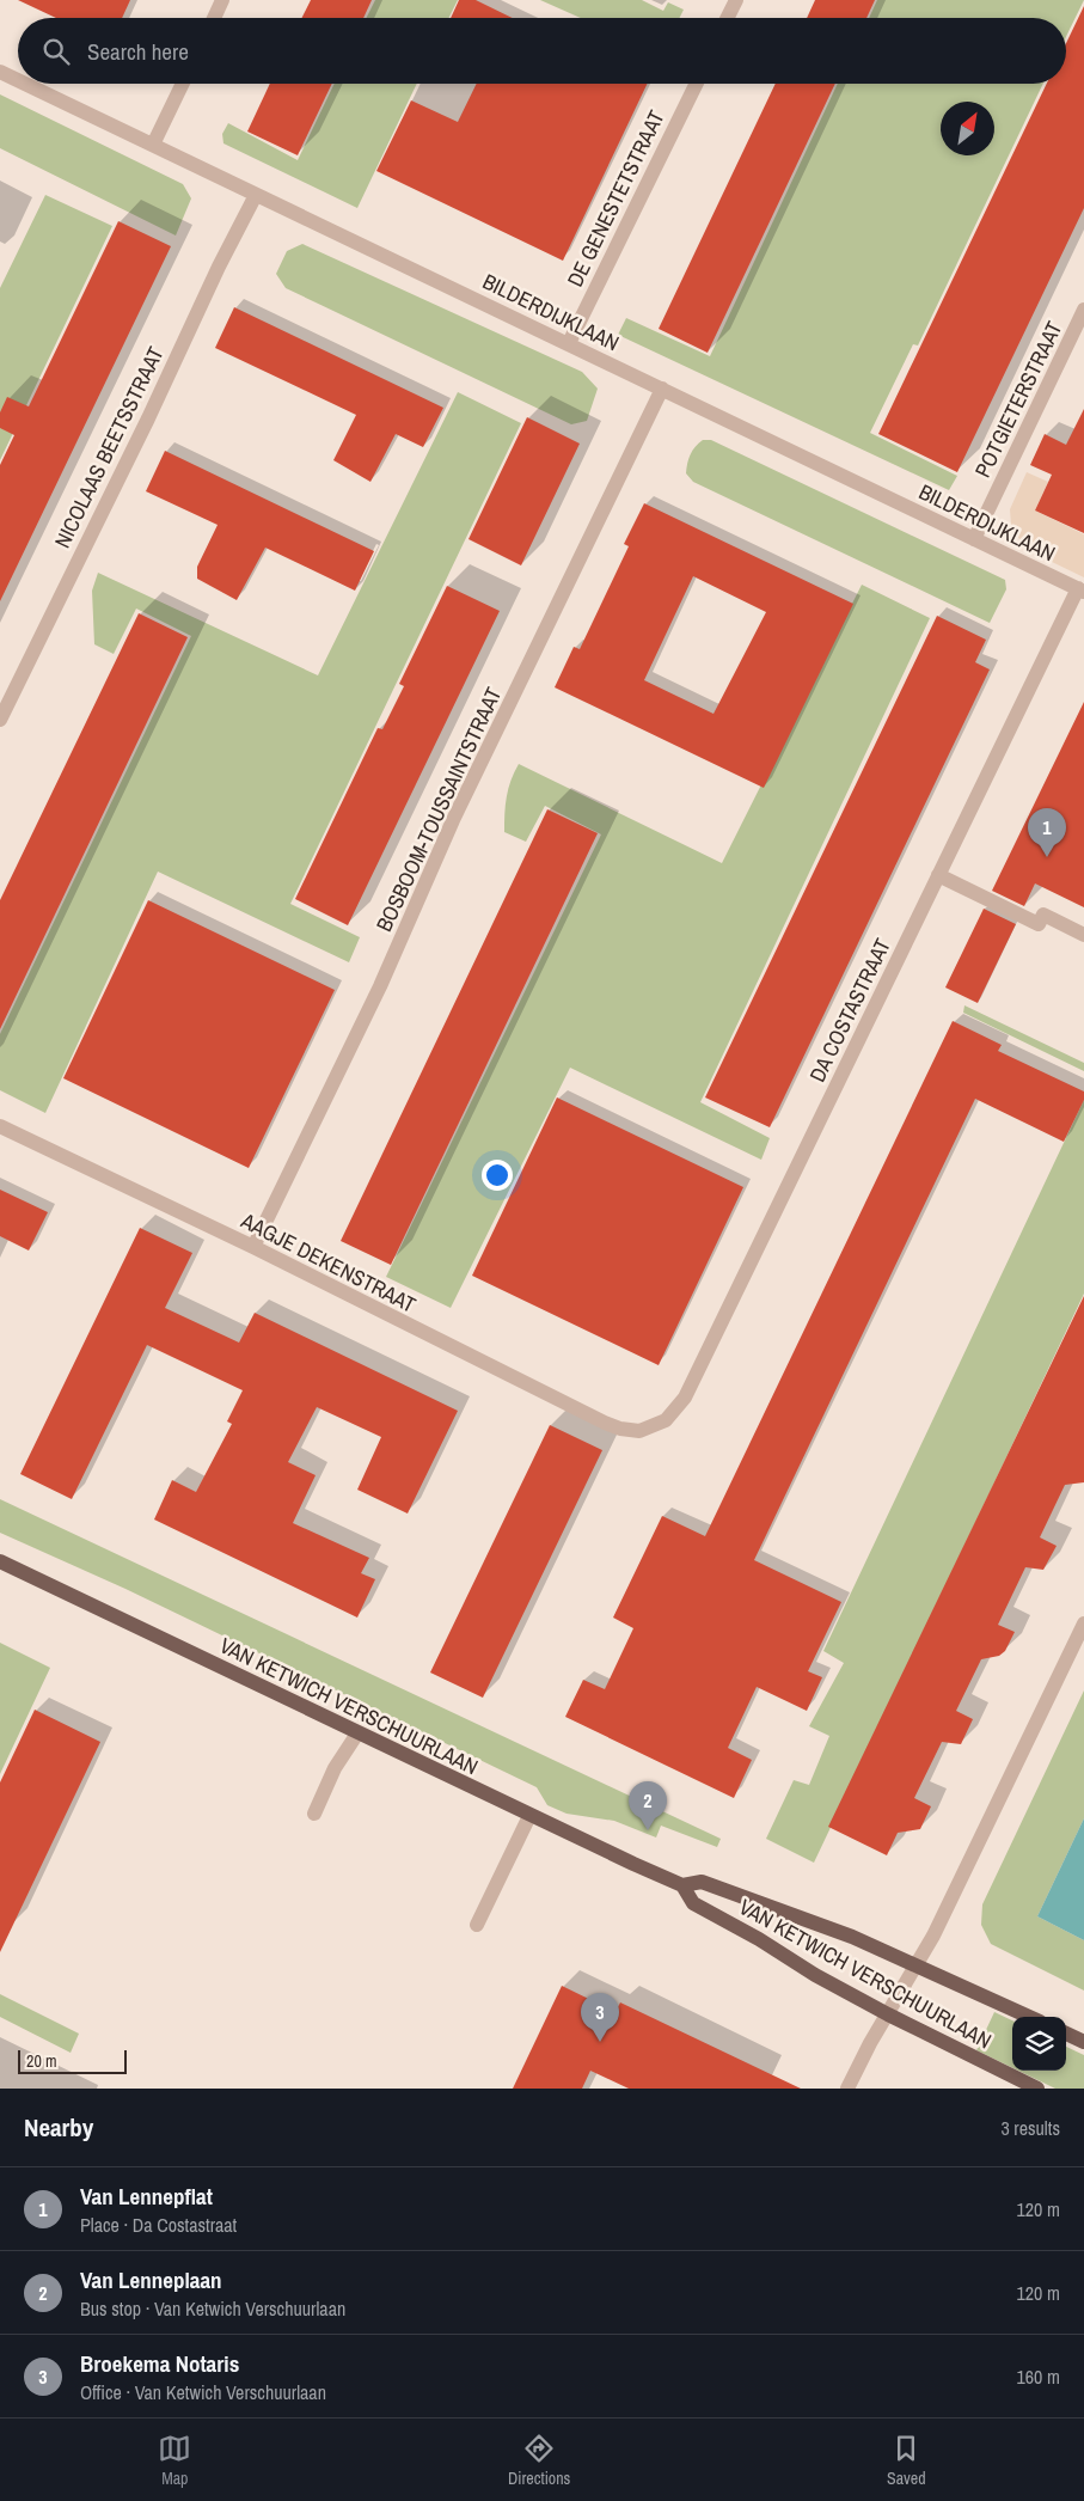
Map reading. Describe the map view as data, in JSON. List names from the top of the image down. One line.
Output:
{"streets":{"main road":["VAN KETWICH VERSCHUURLAAN"],"street":["DE GENESTETSTRAAT","BILDERDIJKLAAN","POTGIETERSTRAAT","NICOLAAS BEETSSTRAAT","BOSBOOM-TOUSSAINTSTRAAT","DA COSTASTRAAT","AAGJE DEKENSTRAAT"]},"crossings":[["DE GENESTETSTRAAT","BILDERDIJKLAAN"],["BILDERDIJKLAAN","POTGIETERSTRAAT"],["BILDERDIJKLAAN","NICOLAAS BEETSSTRAAT"],["BILDERDIJKLAAN","BOSBOOM-TOUSSAINTSTRAAT"],["BILDERDIJKLAAN","DA COSTASTRAAT"],["BOSBOOM-TOUSSAINTSTRAAT","AAGJE DEKENSTRAAT"],["DA COSTASTRAAT","AAGJE DEKENSTRAAT"]],"scale_bar":"20 m","north":"top right","page":{"search":"Search here","pins":["1","2","3"],"scale":"20 m","heading":["Nearby","3 results"],"list":[{"mark":"1","name":"Van Lennepflat","note":"Place · Da Costastraat","value":"120 m"},{"mark":"2","name":"Van Lenneplaan","note":"Bus stop · Van Ketwich Verschuurlaan","value":"120 m"},{"mark":"3","name":"Broekema Notaris","note":"Office · Van Ketwich Verschuurlaan","value":"160 m"}],"nav":["Map","Directions","Saved"]}}
